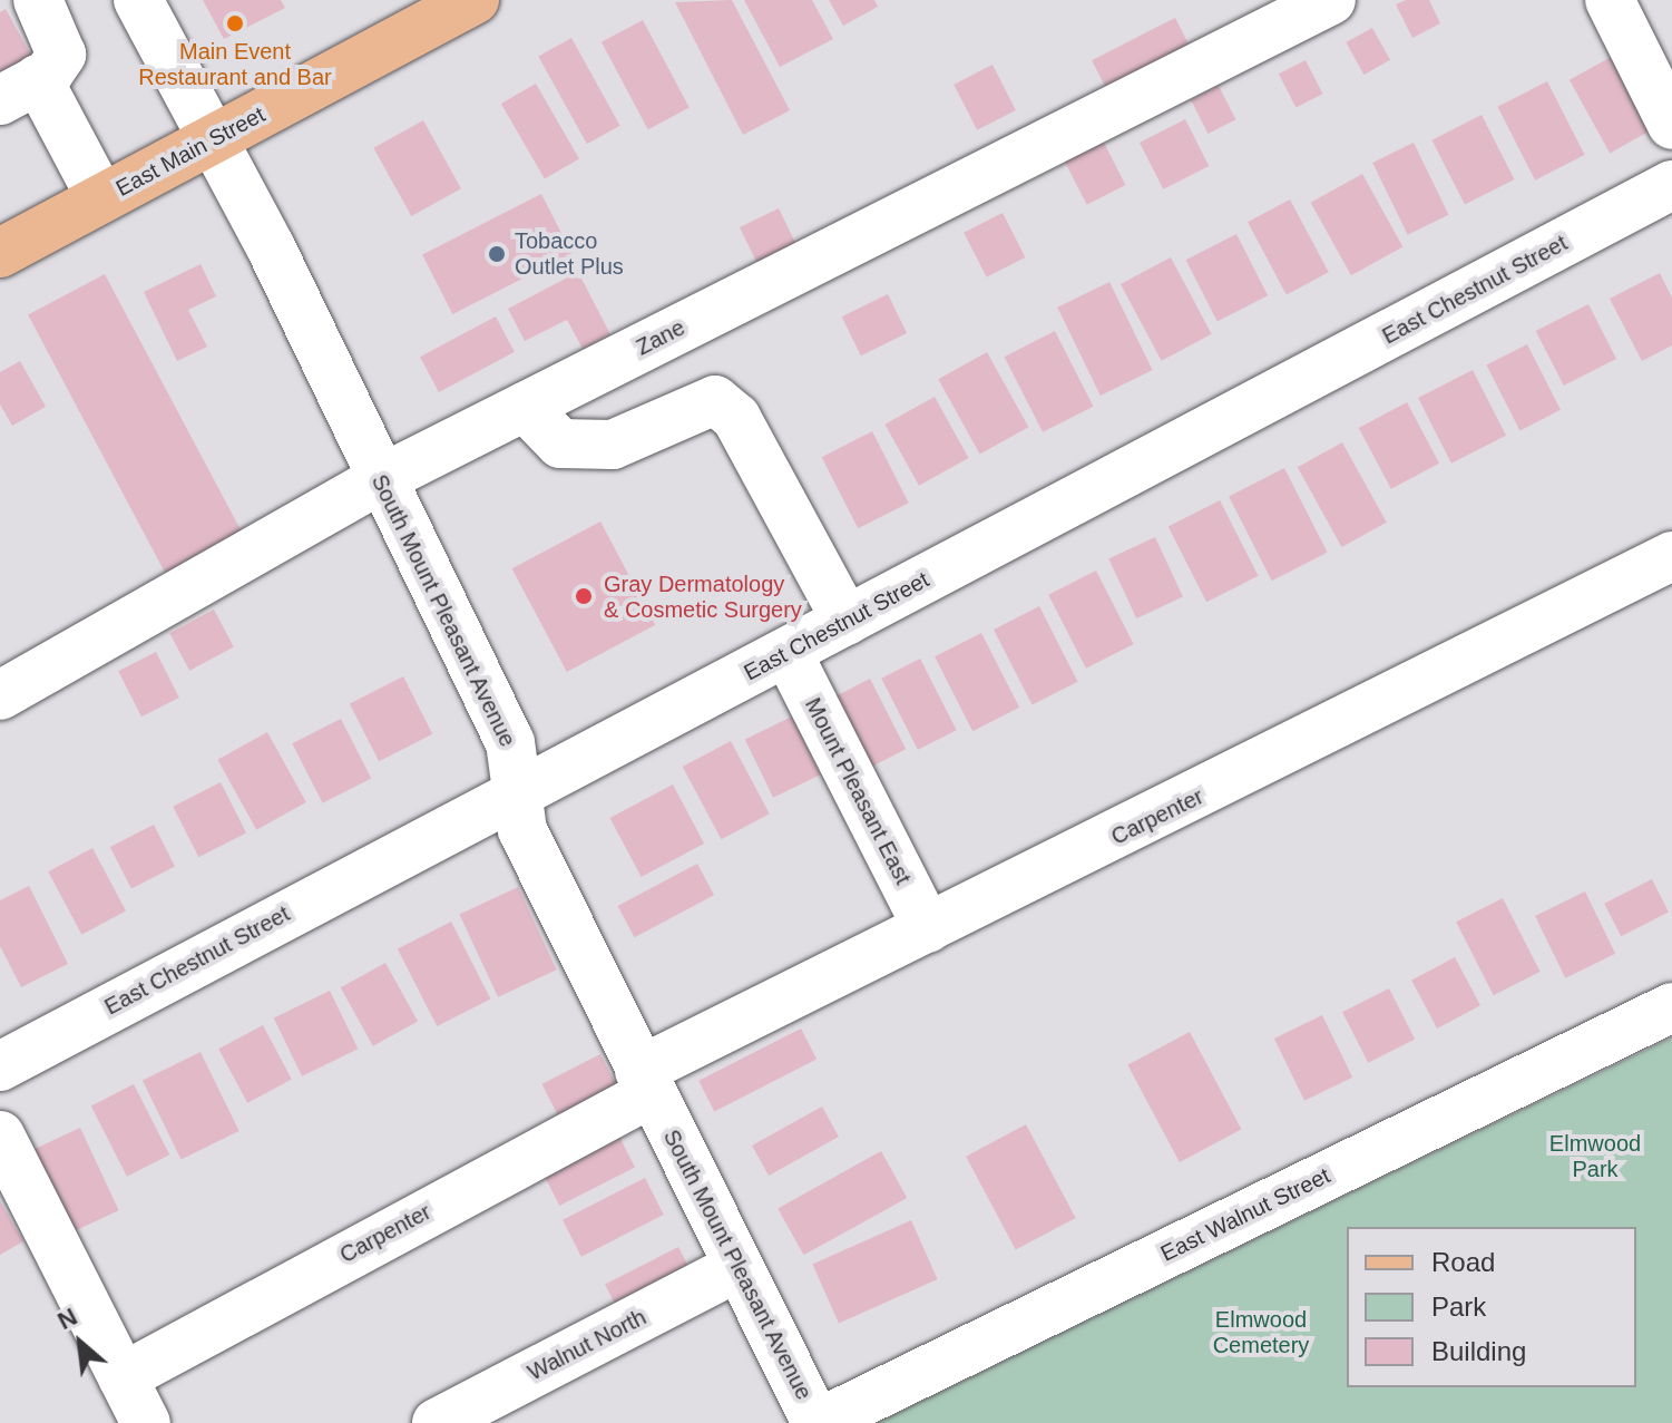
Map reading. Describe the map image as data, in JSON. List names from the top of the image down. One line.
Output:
{"streets":{"main road":["East Main Street"],"street":["East Chestnut Street","Zane","South Mount Pleasant Avenue","Mount Pleasant East","Carpenter","East Walnut Street","Walnut North"]},"crossings":[["East Main Street","South Mount Pleasant Avenue"],["East Chestnut Street","South Mount Pleasant Avenue"],["East Chestnut Street","Mount Pleasant East"],["Zane","South Mount Pleasant Avenue"],["South Mount Pleasant Avenue","Carpenter"],["South Mount Pleasant Avenue","East Walnut Street"],["South Mount Pleasant Avenue","Walnut North"],["Mount Pleasant East","Carpenter"]],"parks":["Elmwood Park","Elmwood Cemetery"],"places":["Main Event Restaurant and Bar","Tobacco Outlet Plus","Gray Dermatology & Cosmetic Surgery"],"legend":["Road","Park","Building"],"north":"top left"}
